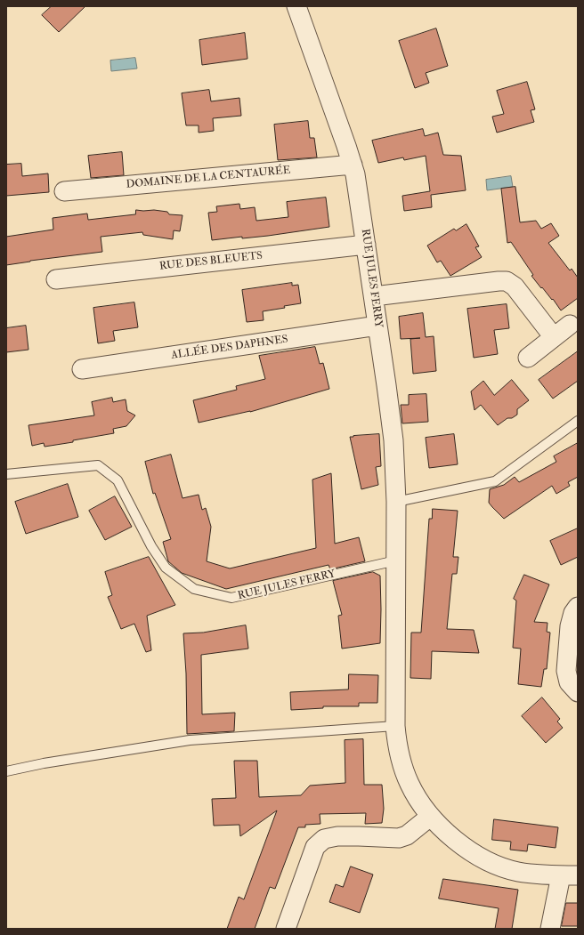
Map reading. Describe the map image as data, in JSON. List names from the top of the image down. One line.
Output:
{"streets":{"street":["DOMAINE DE LA CENTAURÉE","RUE DES BLEUETS","RUE JULES FERRY","ALLÉE DES DAPHNES"]},"crossings":[["DOMAINE DE LA CENTAURÉE","RUE JULES FERRY"],["RUE DES BLEUETS","RUE JULES FERRY"],["RUE JULES FERRY","ALLÉE DES DAPHNES"]]}
